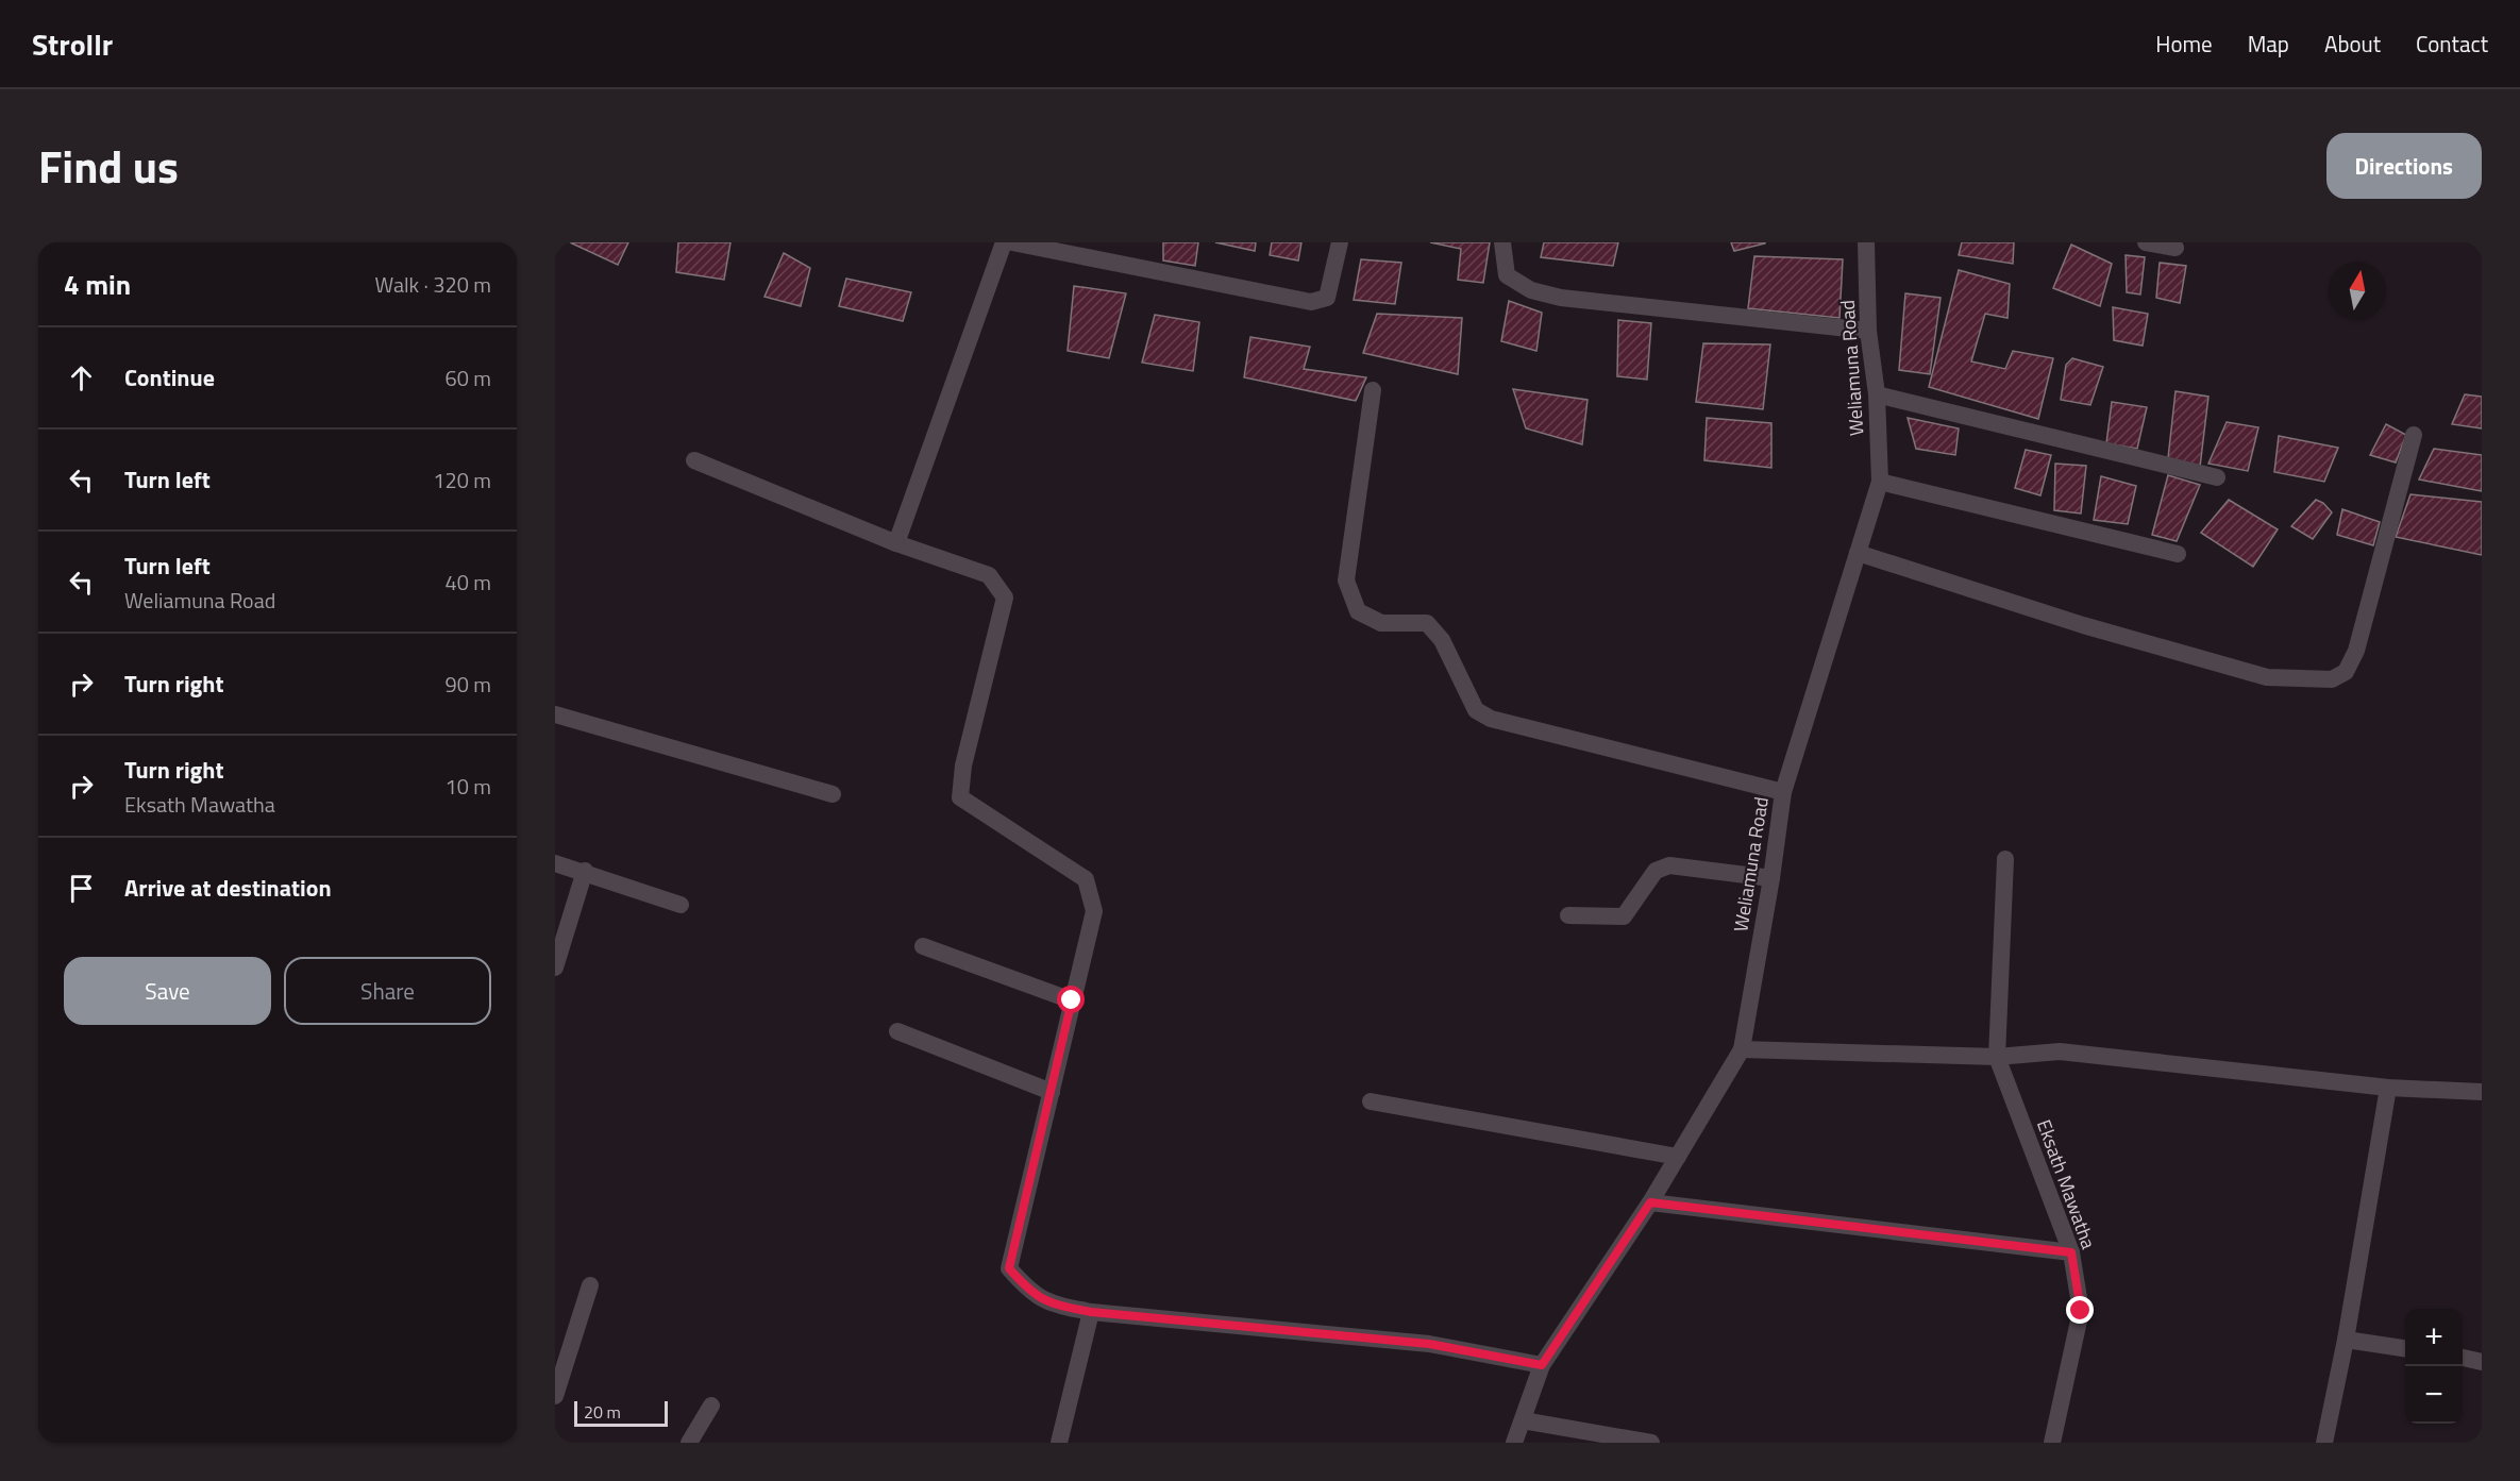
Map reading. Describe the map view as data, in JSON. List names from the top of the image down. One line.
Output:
{"streets":{"street":["Weliamuna Road","Eksath Mawatha"]},"scale_bar":"20 m","north":"top","page":{"header":"Strollr","nav":["Home","Map","About","Contact"],"title":"Find us","buttons":["Directions",["Save","Share"]],"heading":["4 min","Walk · 320 m"],"list":[["Continue","60 m"],["Turn left","120 m"],["Turn left","Weliamuna Road","40 m"],["Turn right","90 m"],["Turn right","Eksath Mawatha","10 m"],"Arrive at destination"],"map_buttons":["+","−"],"scale":"20 m"}}
